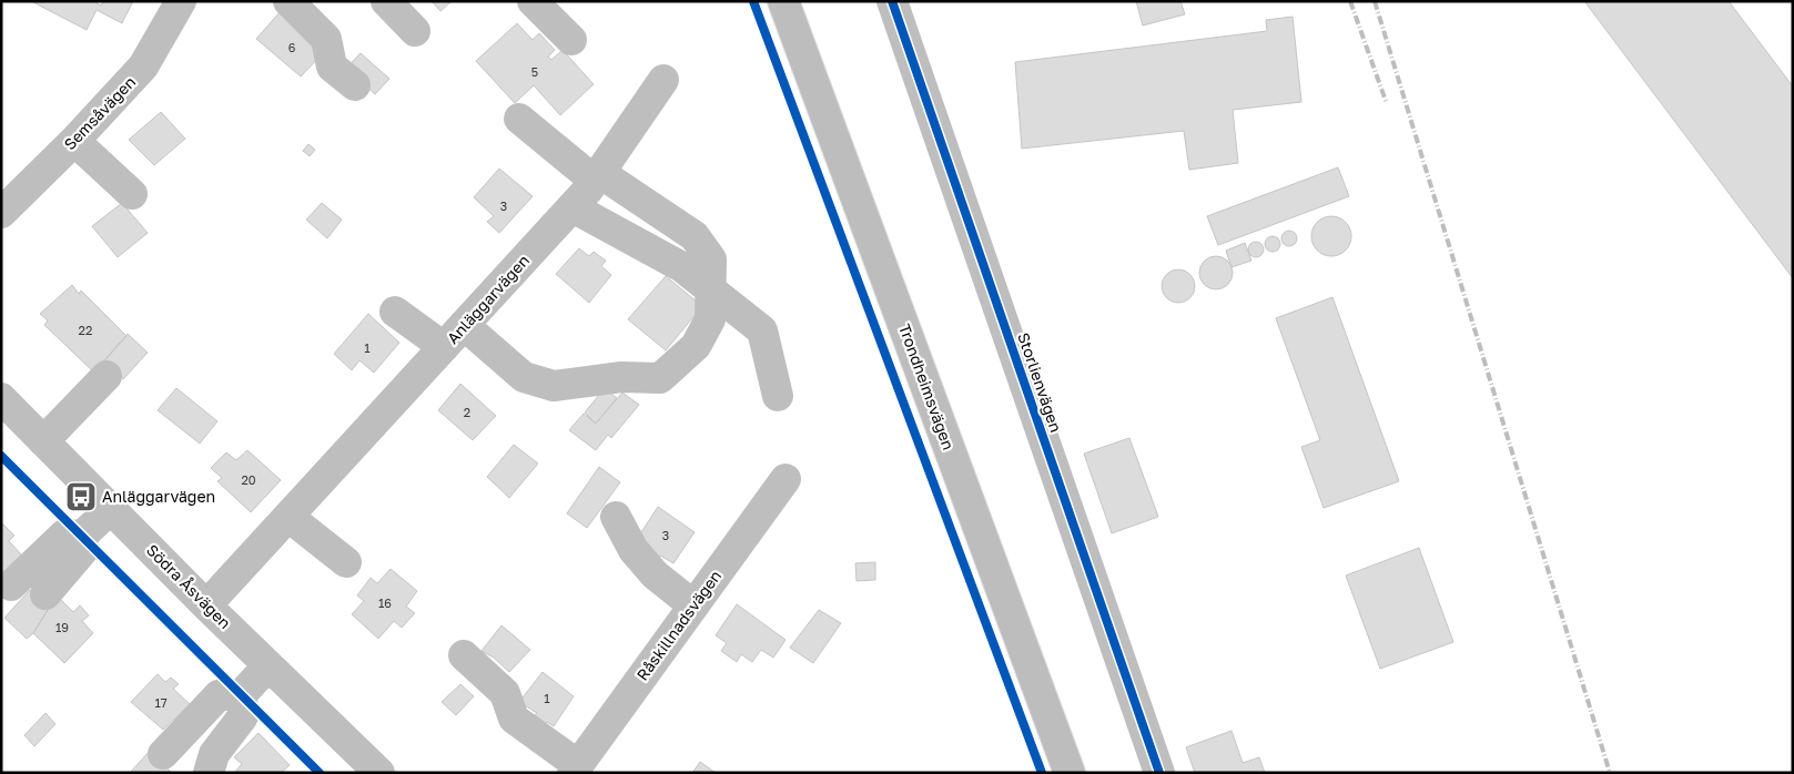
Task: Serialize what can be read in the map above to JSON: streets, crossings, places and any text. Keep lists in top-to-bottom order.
{
  "streets": {
    "main road": ["Trondheimsvägen"],
    "street": [
      "Semsåvägen",
      "Anläggarvägen",
      "Storlienvägen",
      "Södra Åsvägen",
      "Råskillnadsvägen"
    ]
  },
  "crossings": [
    ["Anläggarvägen", "Södra Åsvägen"]
  ],
  "places": {
    "bus stop": ["Anläggarvägen"]
  },
  "house_numbers": [
    "6",
    "5",
    "3",
    "22",
    "1",
    "2",
    "20",
    "3",
    "16",
    "19",
    "1",
    "17"
  ]
}
